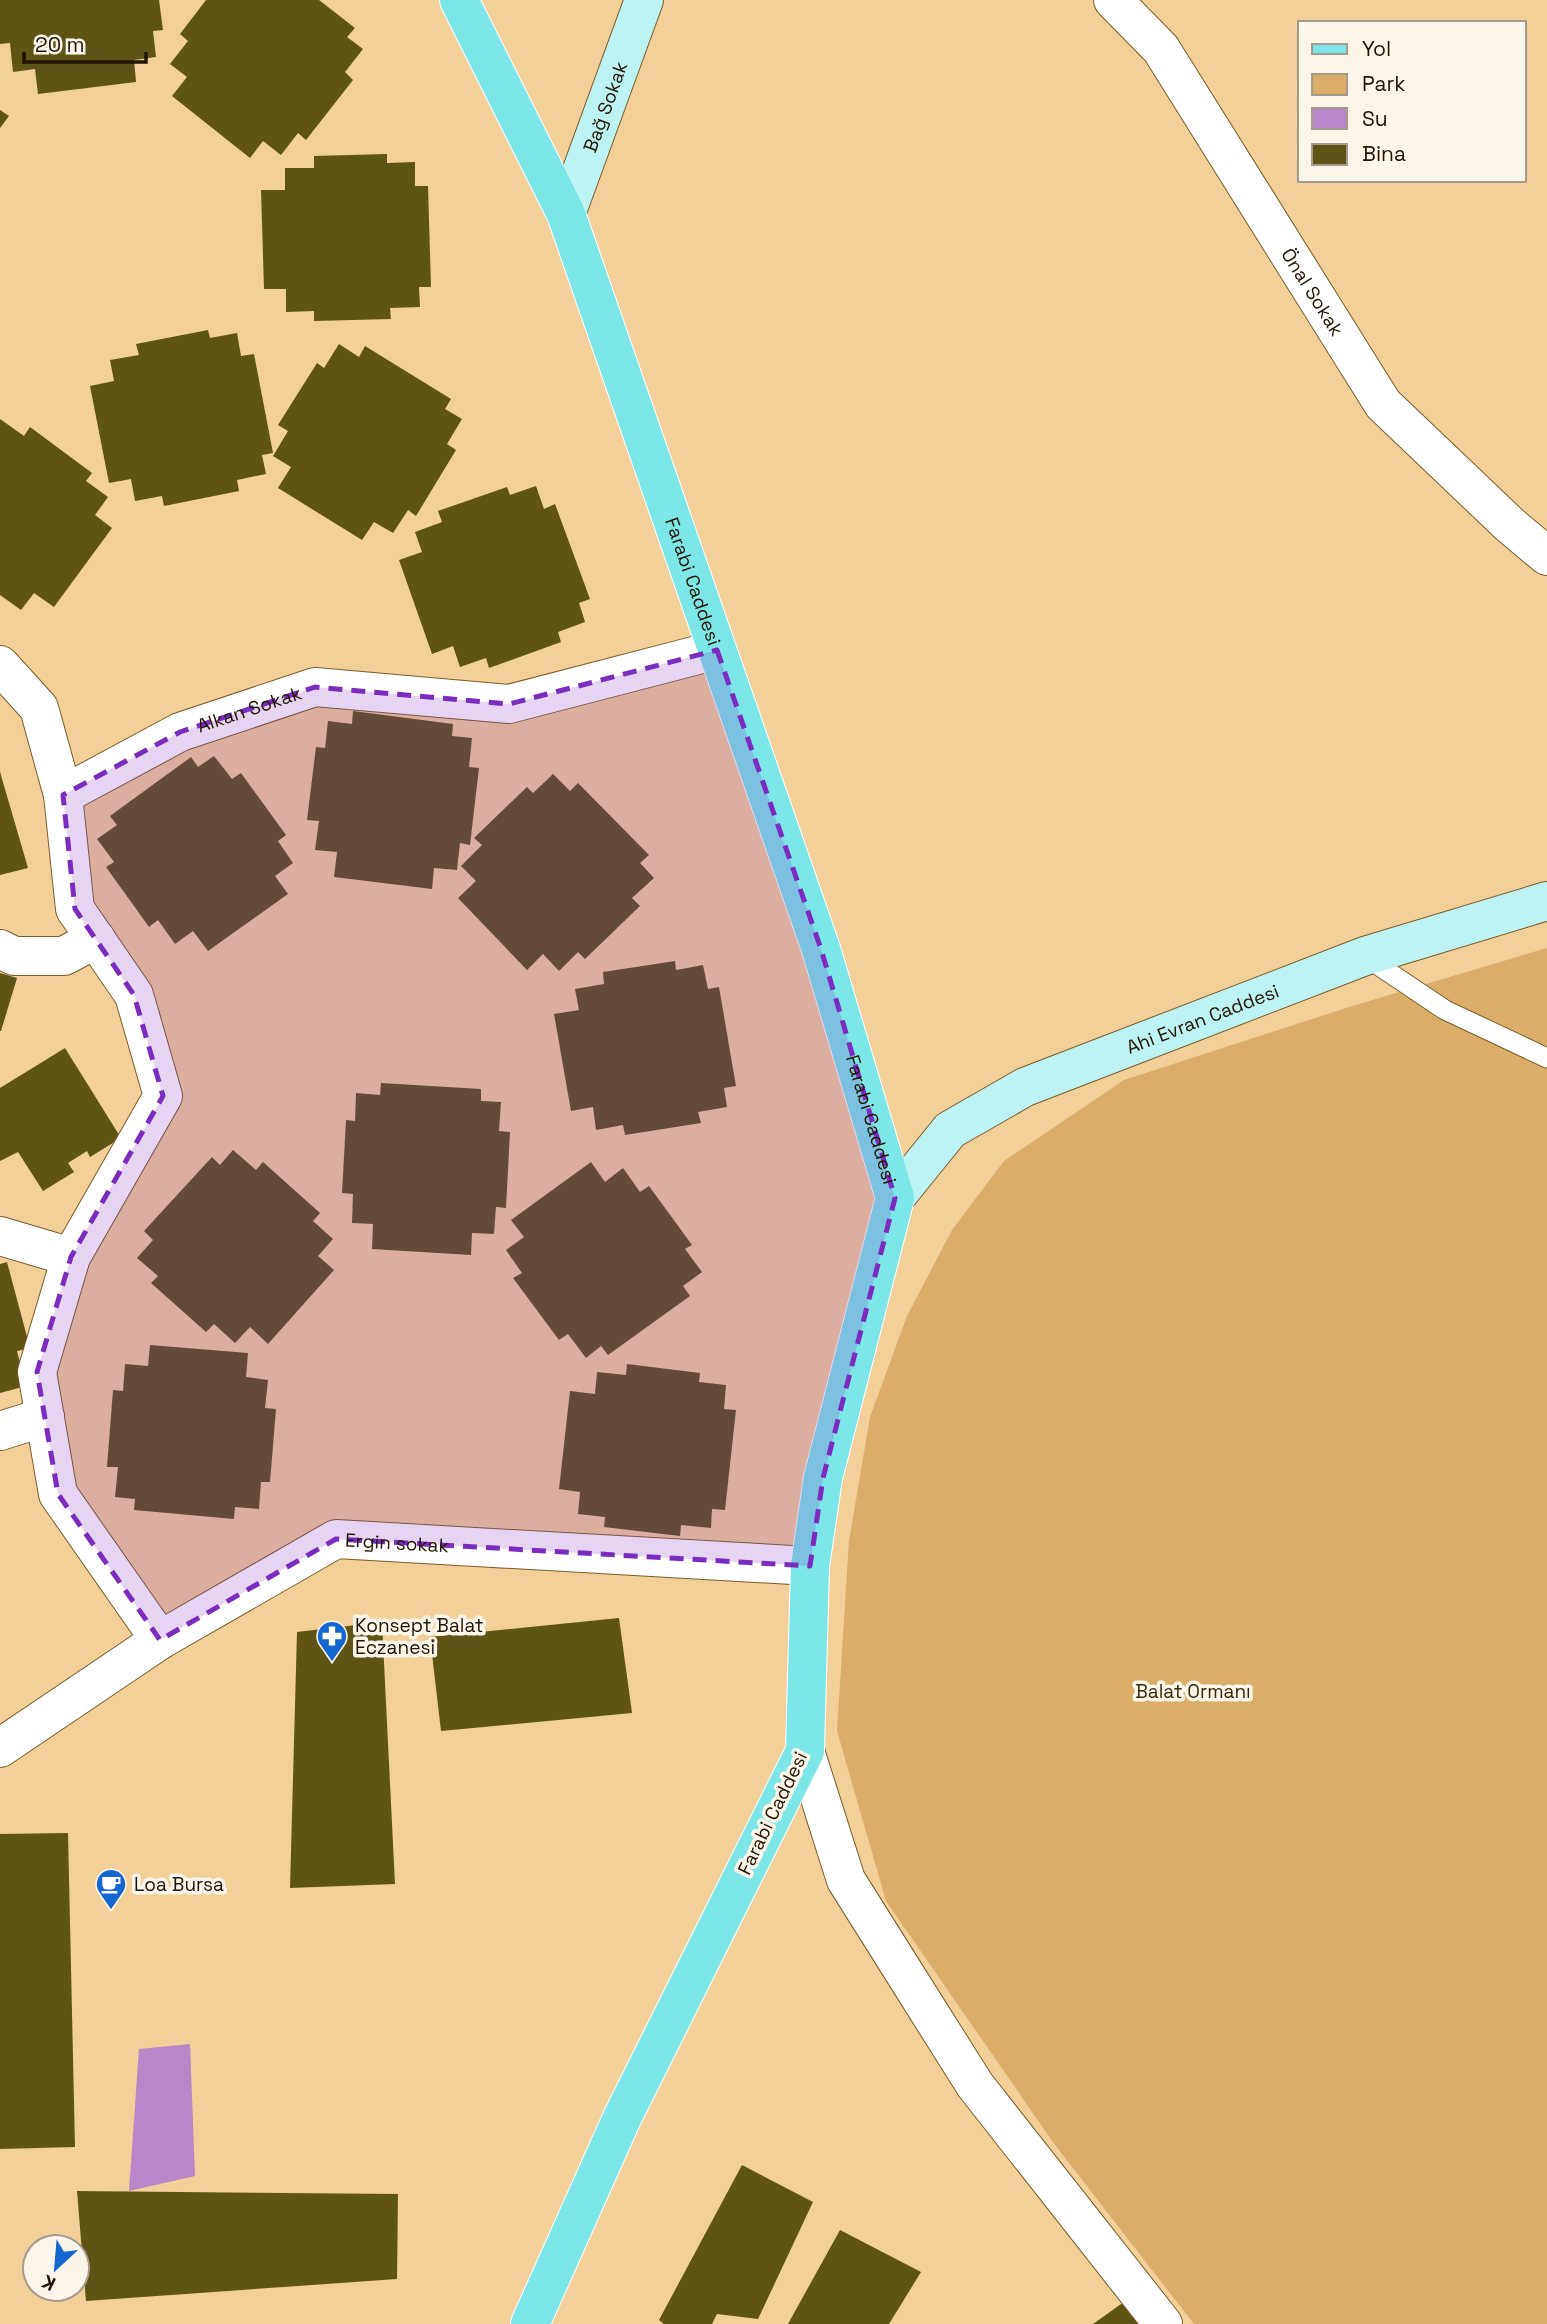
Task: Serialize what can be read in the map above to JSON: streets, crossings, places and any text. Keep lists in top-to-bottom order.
{
  "streets": {
    "main road": ["Farabi Caddesi"],
    "street": [
      "Bağ Sokak",
      "Önal Sokak",
      "Alkan Sokak",
      "Ahi Evran Caddesi",
      "Ergin sokak"
    ]
  },
  "crossings": [
    ["Bağ Sokak", "Farabi Caddesi"],
    ["Farabi Caddesi", "Alkan Sokak"],
    ["Farabi Caddesi", "Ahi Evran Caddesi"],
    ["Farabi Caddesi", "Ergin sokak"]
  ],
  "parks": ["Balat Ormanı"],
  "places": {
    "pharmacy": ["Konsept Balat Eczanesi"],
    "cafe": ["Loa Bursa"]
  },
  "legend": [
    "Yol",
    "Park",
    "Su",
    "Bina"
  ],
  "scale_bar": "20 m",
  "north": "bottom left"
}
